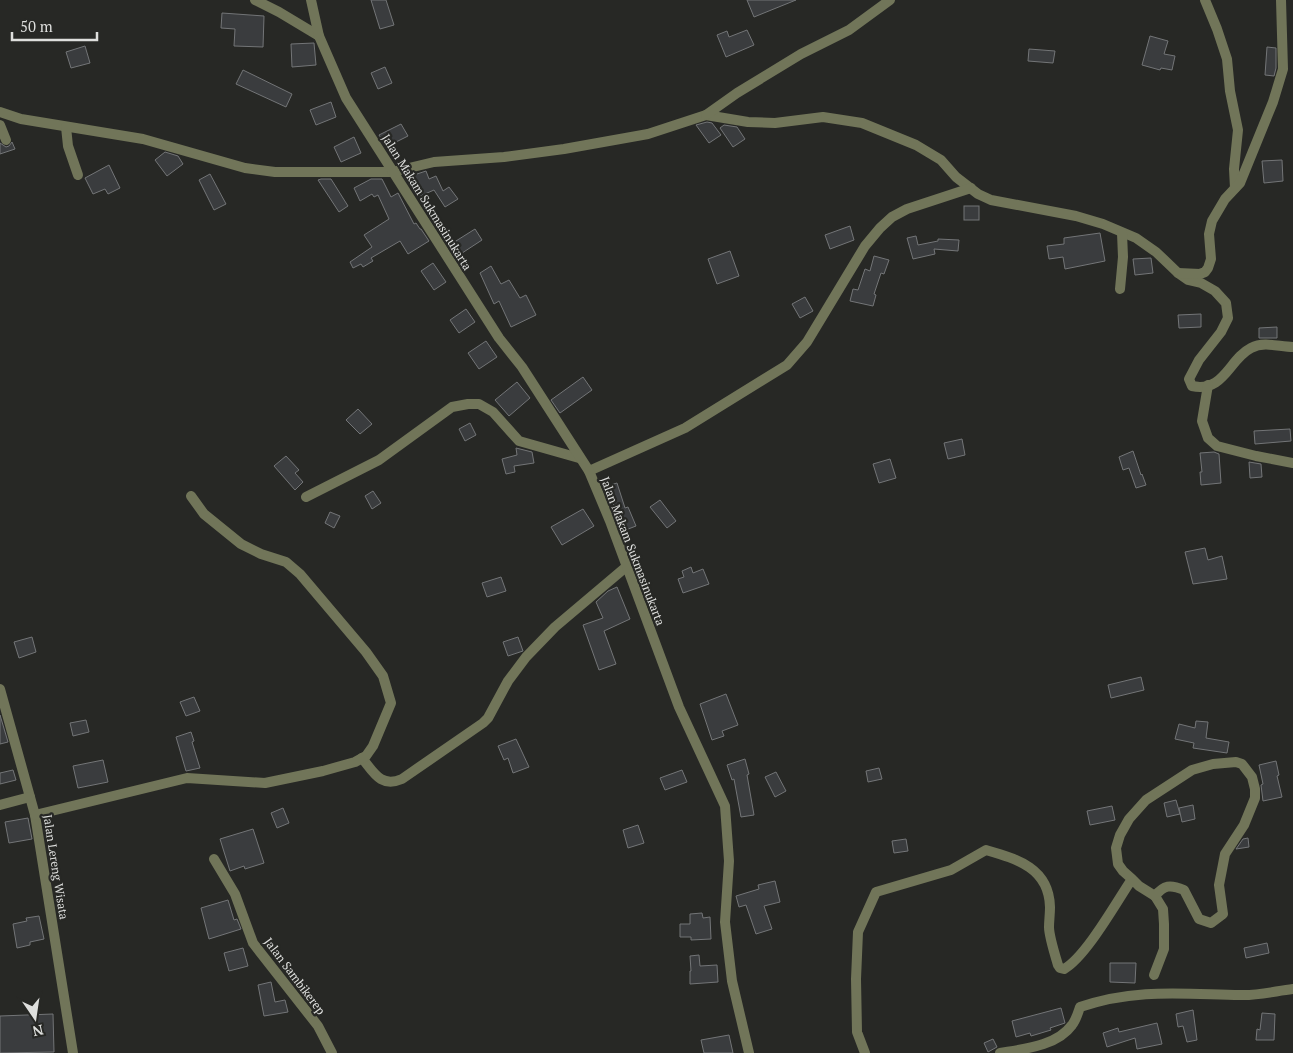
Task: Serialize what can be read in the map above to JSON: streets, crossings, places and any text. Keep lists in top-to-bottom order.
{
  "streets": {
    "street": ["Jalan Makam Sukmasinukarta", "Jalan Lereng Wisata", "Jalan Sambikerep"]
  },
  "scale_bar": "50 m",
  "north": "bottom"
}
